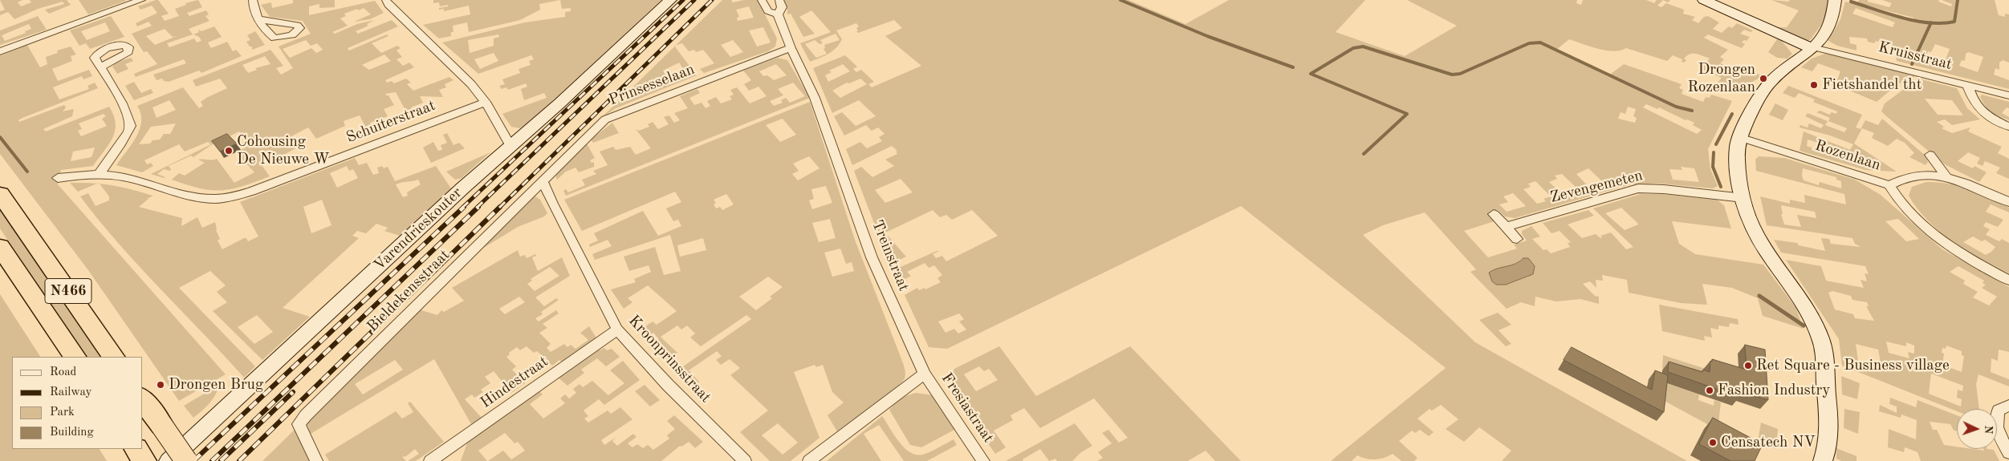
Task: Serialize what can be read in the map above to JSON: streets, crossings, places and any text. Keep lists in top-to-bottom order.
{
  "streets": {
    "highway": ["N466"],
    "street": [
      "Kruisstraat",
      "Prinsesselaan",
      "Schuiterstraat",
      "Rozenlaan",
      "Zevengemeten",
      "Varendrieskouter",
      "Treinstraat",
      "Bieldekensstraat",
      "Kroonprinsstraat",
      "Hindestraat",
      "Fresiastraat"
    ]
  },
  "crossings": [
    ["Prinsesselaan", "Treinstraat"],
    ["Prinsesselaan", "Bieldekensstraat"],
    ["Prinsesselaan", "Kroonprinsstraat"],
    ["Treinstraat", "Fresiastraat"],
    ["Bieldekensstraat", "Kroonprinsstraat"],
    ["Kroonprinsstraat", "Hindestraat"]
  ],
  "places": [
    "Drongen Rozenlaan",
    "Fietshandel tht",
    "Cohousing De Nieuwe W",
    "Ret Square - Business village",
    "Drongen Brug",
    "Fashion Industry",
    "Censatech NV"
  ],
  "legend": [
    "Road",
    "Railway",
    "Park",
    "Building"
  ],
  "north": "right"
}
